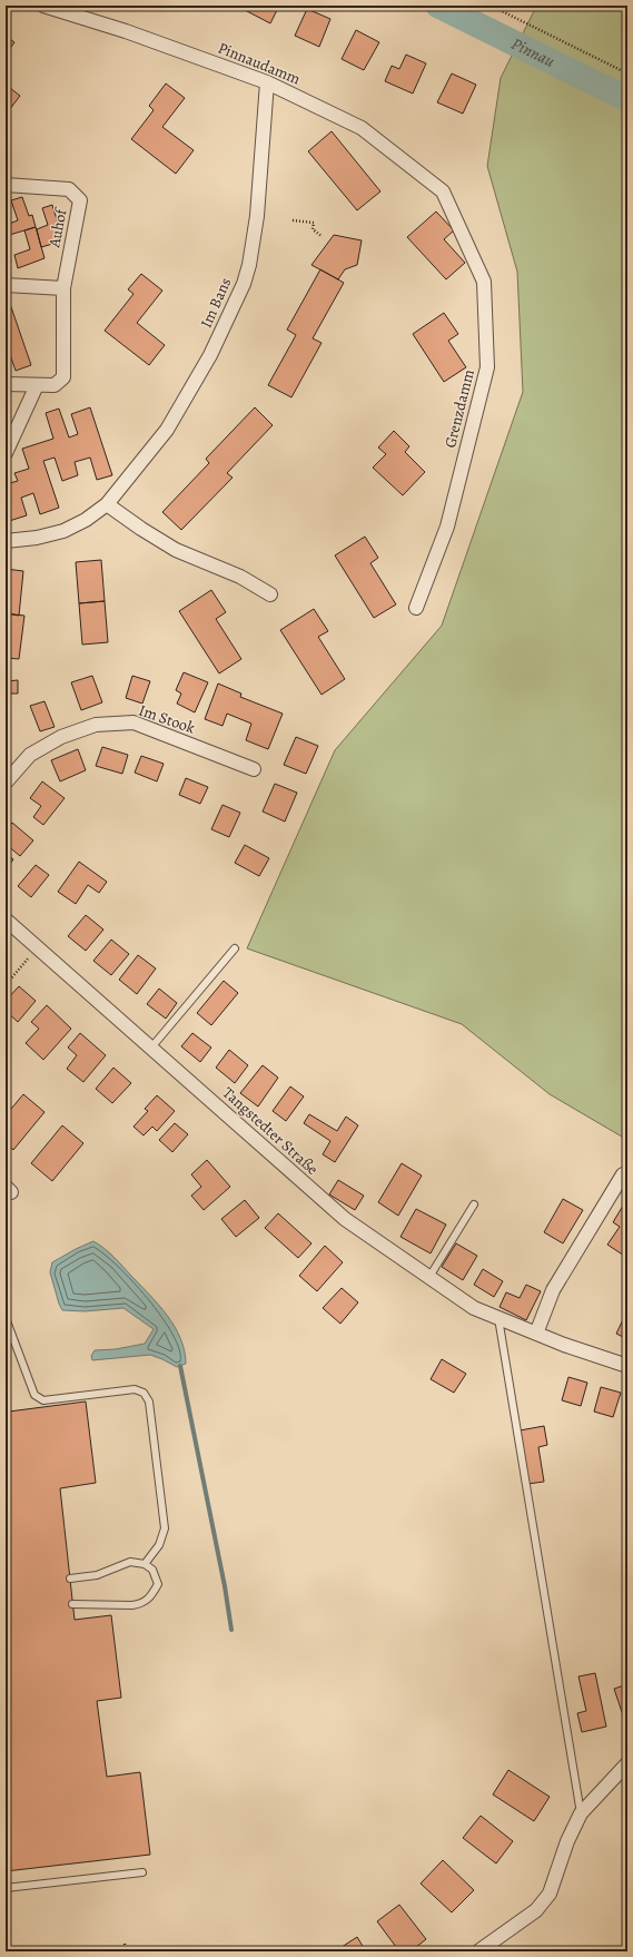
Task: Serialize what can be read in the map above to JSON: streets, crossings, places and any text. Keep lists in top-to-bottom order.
{
  "streets": {
    "street": [
      "Pinnaudamm",
      "Auhof",
      "Im Bans",
      "Grenzdamm",
      "Im Stook",
      "Tangstedter Straße"
    ]
  },
  "crossings": [
    ["Pinnaudamm", "Im Bans"],
    ["Pinnaudamm", "Grenzdamm"]
  ],
  "water": ["Pinnau"]
}
